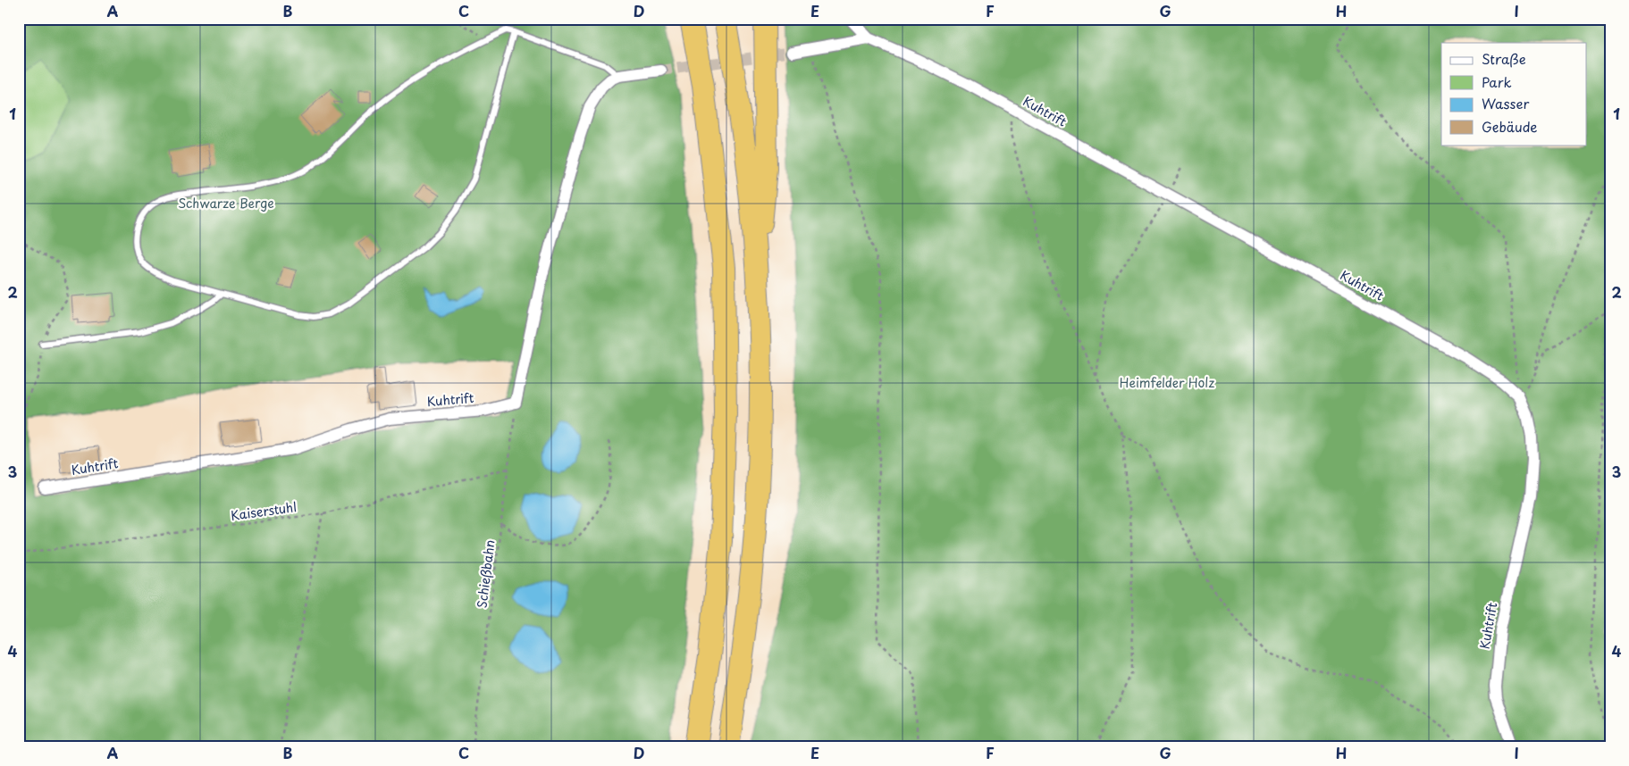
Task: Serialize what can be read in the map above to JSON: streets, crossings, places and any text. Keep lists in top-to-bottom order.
{
  "streets": {
    "street": ["Kuhtrift"],
    "path": ["Kaiserstuhl", "Schießbahn"]
  },
  "crossings": [
    ["Kuhtrift", "Schießbahn"],
    ["Kaiserstuhl", "Schießbahn"]
  ],
  "parks": ["Schwarze Berge", "Heimfelder Holz"],
  "legend": [
    "Straße",
    "Park",
    "Wasser",
    "Gebäude"
  ],
  "grid": {
    "columns": [
      "A",
      "B",
      "C",
      "D",
      "E",
      "F",
      "G",
      "H",
      "I"
    ],
    "rows": [
      "1",
      "2",
      "3",
      "4"
    ]
  }
}
